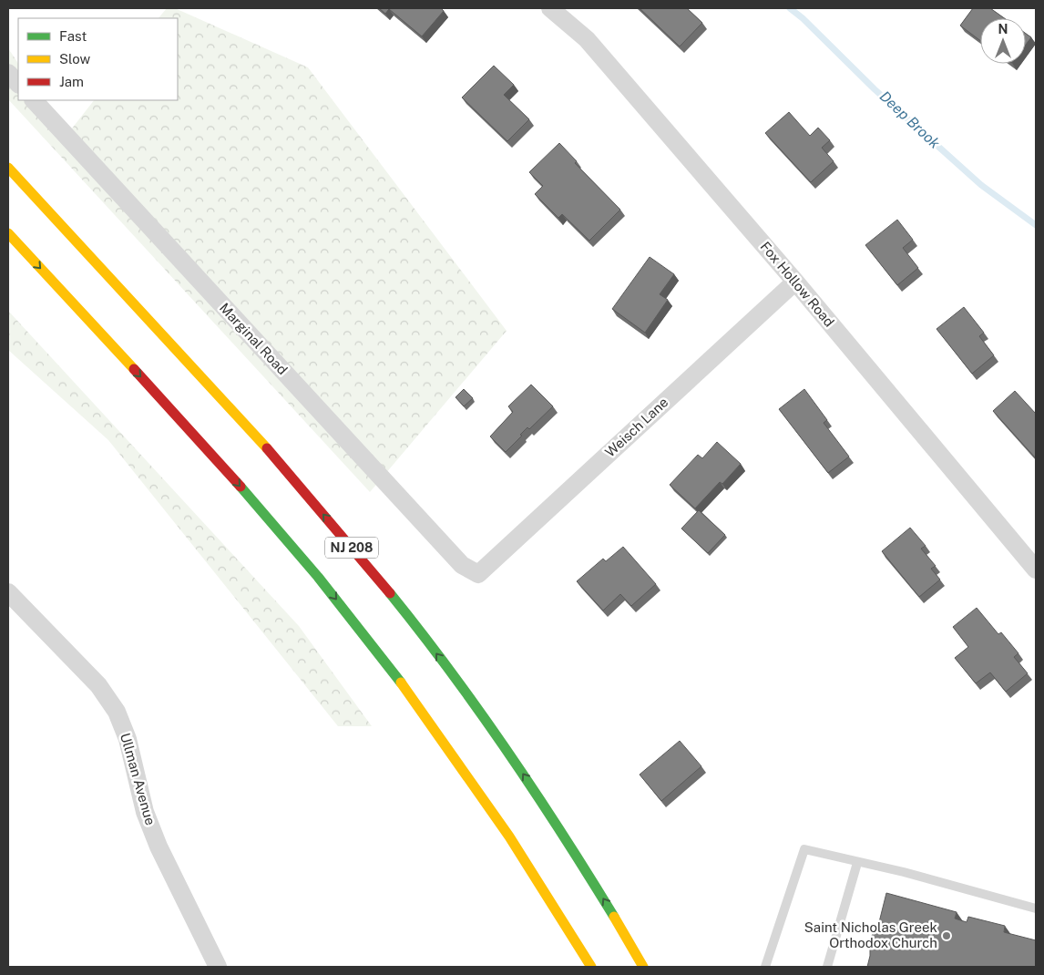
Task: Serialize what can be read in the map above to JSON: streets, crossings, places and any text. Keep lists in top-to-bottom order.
{
  "streets": {
    "highway": ["NJ 208"],
    "street": [
      "Fox Hollow Road",
      "Marginal Road",
      "Weisch Lane",
      "Ullman Avenue"
    ]
  },
  "crossings": [
    ["Fox Hollow Road", "Weisch Lane"],
    ["Marginal Road", "Weisch Lane"]
  ],
  "water": ["Deep Brook"],
  "places": ["Saint Nicholas Greek Orthodox Church"],
  "legend": ["Fast", "Slow", "Jam"],
  "north": "top"
}
